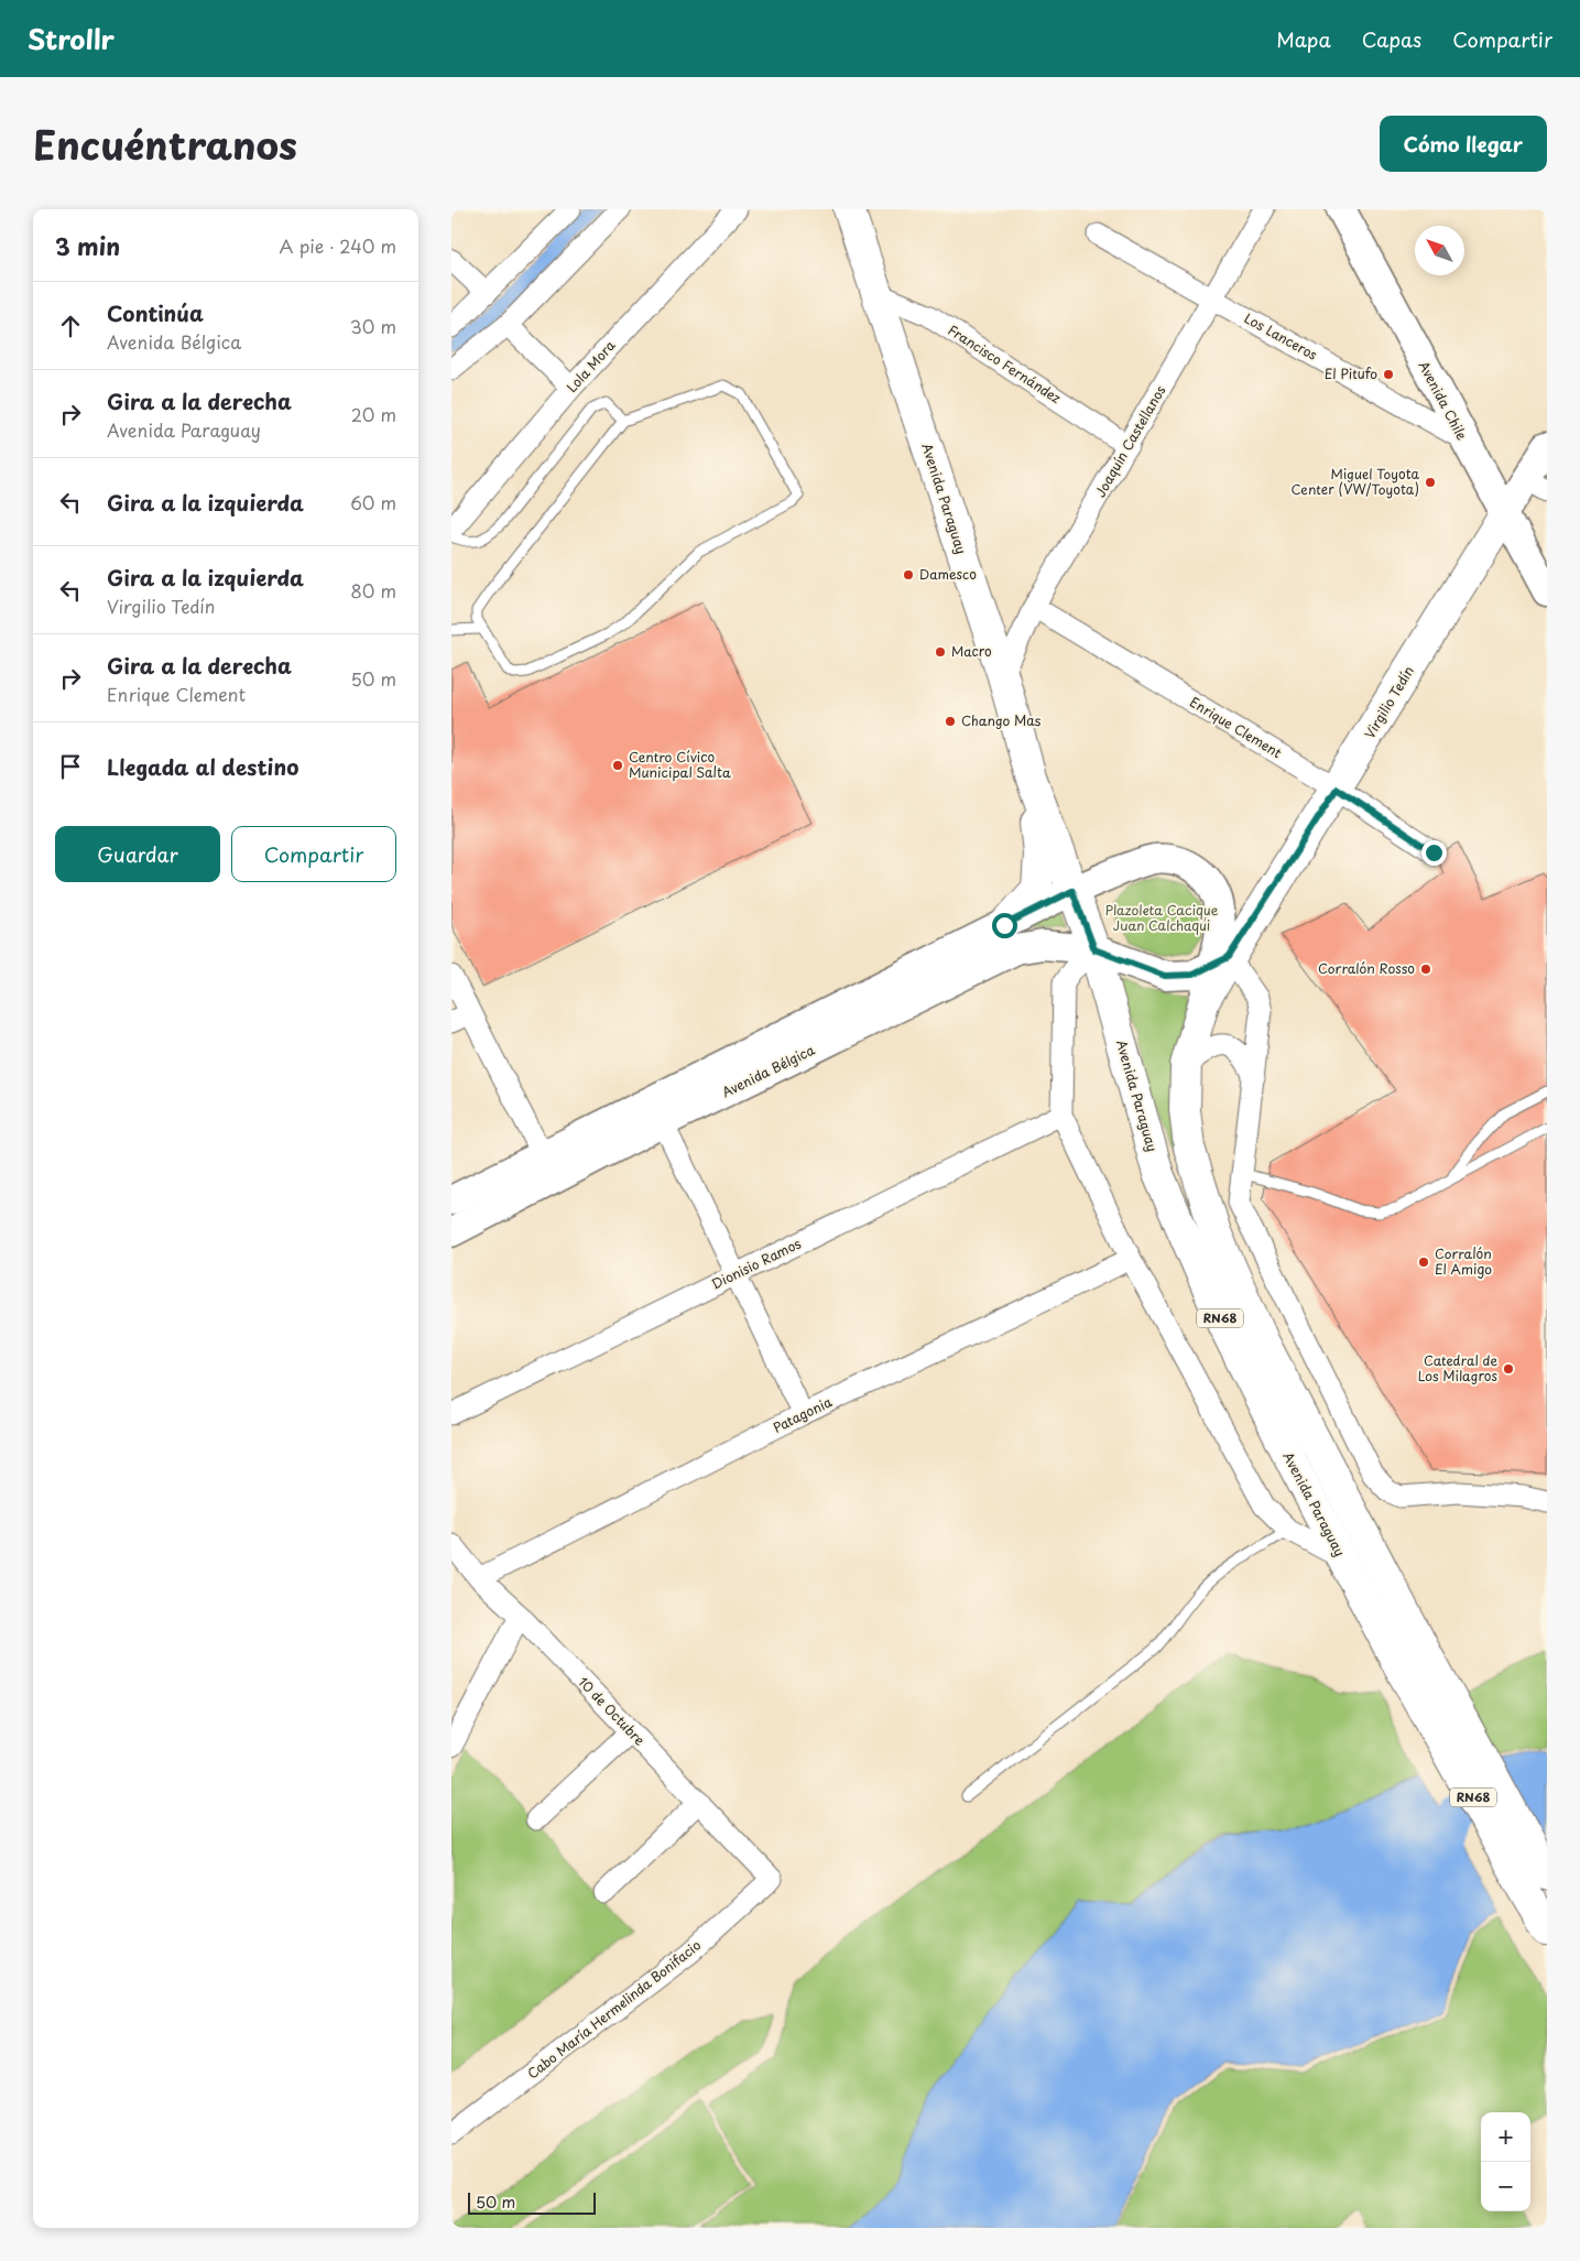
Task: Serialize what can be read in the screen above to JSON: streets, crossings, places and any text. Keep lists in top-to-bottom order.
{
  "streets": {
    "main road": [
      "Avenida Chile",
      "Avenida Paraguay",
      "Virgilio Tedín",
      "Avenida Bélgica",
      "RN68"
    ],
    "street": [
      "Los Lanceros",
      "Francisco Fernández",
      "Lola Mora",
      "Joaquín Castellanos",
      "Enrique Clement",
      "Dionisio Ramos",
      "Patagonia",
      "10 de Octubre",
      "Cabo María Hermelinda Bonifacio"
    ]
  },
  "crossings": [
    ["Los Lanceros", "Avenida Chile"],
    ["Los Lanceros", "Joaquín Castellanos"],
    ["Francisco Fernández", "Joaquín Castellanos"],
    ["Francisco Fernández", "Avenida Paraguay"],
    ["Avenida Chile", "Virgilio Tedín"],
    ["Joaquín Castellanos", "Avenida Paraguay"],
    ["Joaquín Castellanos", "Enrique Clement"],
    ["Avenida Paraguay", "Virgilio Tedín"],
    ["Avenida Paraguay", "Avenida Bélgica"],
    ["Avenida Paraguay", "RN68"],
    ["Virgilio Tedín", "Enrique Clement"],
    ["Virgilio Tedín", "Avenida Bélgica"],
    ["Virgilio Tedín", "RN68"],
    ["Avenida Bélgica", "RN68"],
    ["Patagonia", "10 de Octubre"],
    ["10 de Octubre", "Cabo María Hermelinda Bonifacio"]
  ],
  "parks": ["Plazoleta Cacique Juan Calchaqui"],
  "places": [
    "El Pitufo",
    "Miguel Toyota Center (VW/Toyota)",
    "Damesco",
    "Macro",
    "Chango Mas",
    "Centro Cívico Municipal Salta",
    "Corralón Rosso",
    "Corralón El Amigo",
    "Catedral de Los Milagros"
  ],
  "scale_bar": "50 m",
  "north": "top left",
  "page": {
    "header": "Strollr",
    "nav": ["Mapa", "Capas", "Compartir"],
    "title": "Encuéntranos",
    "buttons": [
      "Cómo llegar",
      ["Guardar", "Compartir"]
    ],
    "heading": ["3 min", "A pie · 240 m"],
    "list": [
      ["Continúa", "Avenida Bélgica", "30 m"],
      ["Gira a la derecha", "Avenida Paraguay", "20 m"],
      ["Gira a la izquierda", "60 m"],
      ["Gira a la izquierda", "Virgilio Tedín", "80 m"],
      ["Gira a la derecha", "Enrique Clement", "50 m"],
      "Llegada al destino"
    ],
    "map_buttons": ["+", "−"],
    "scale": "50 m"
  }
}
